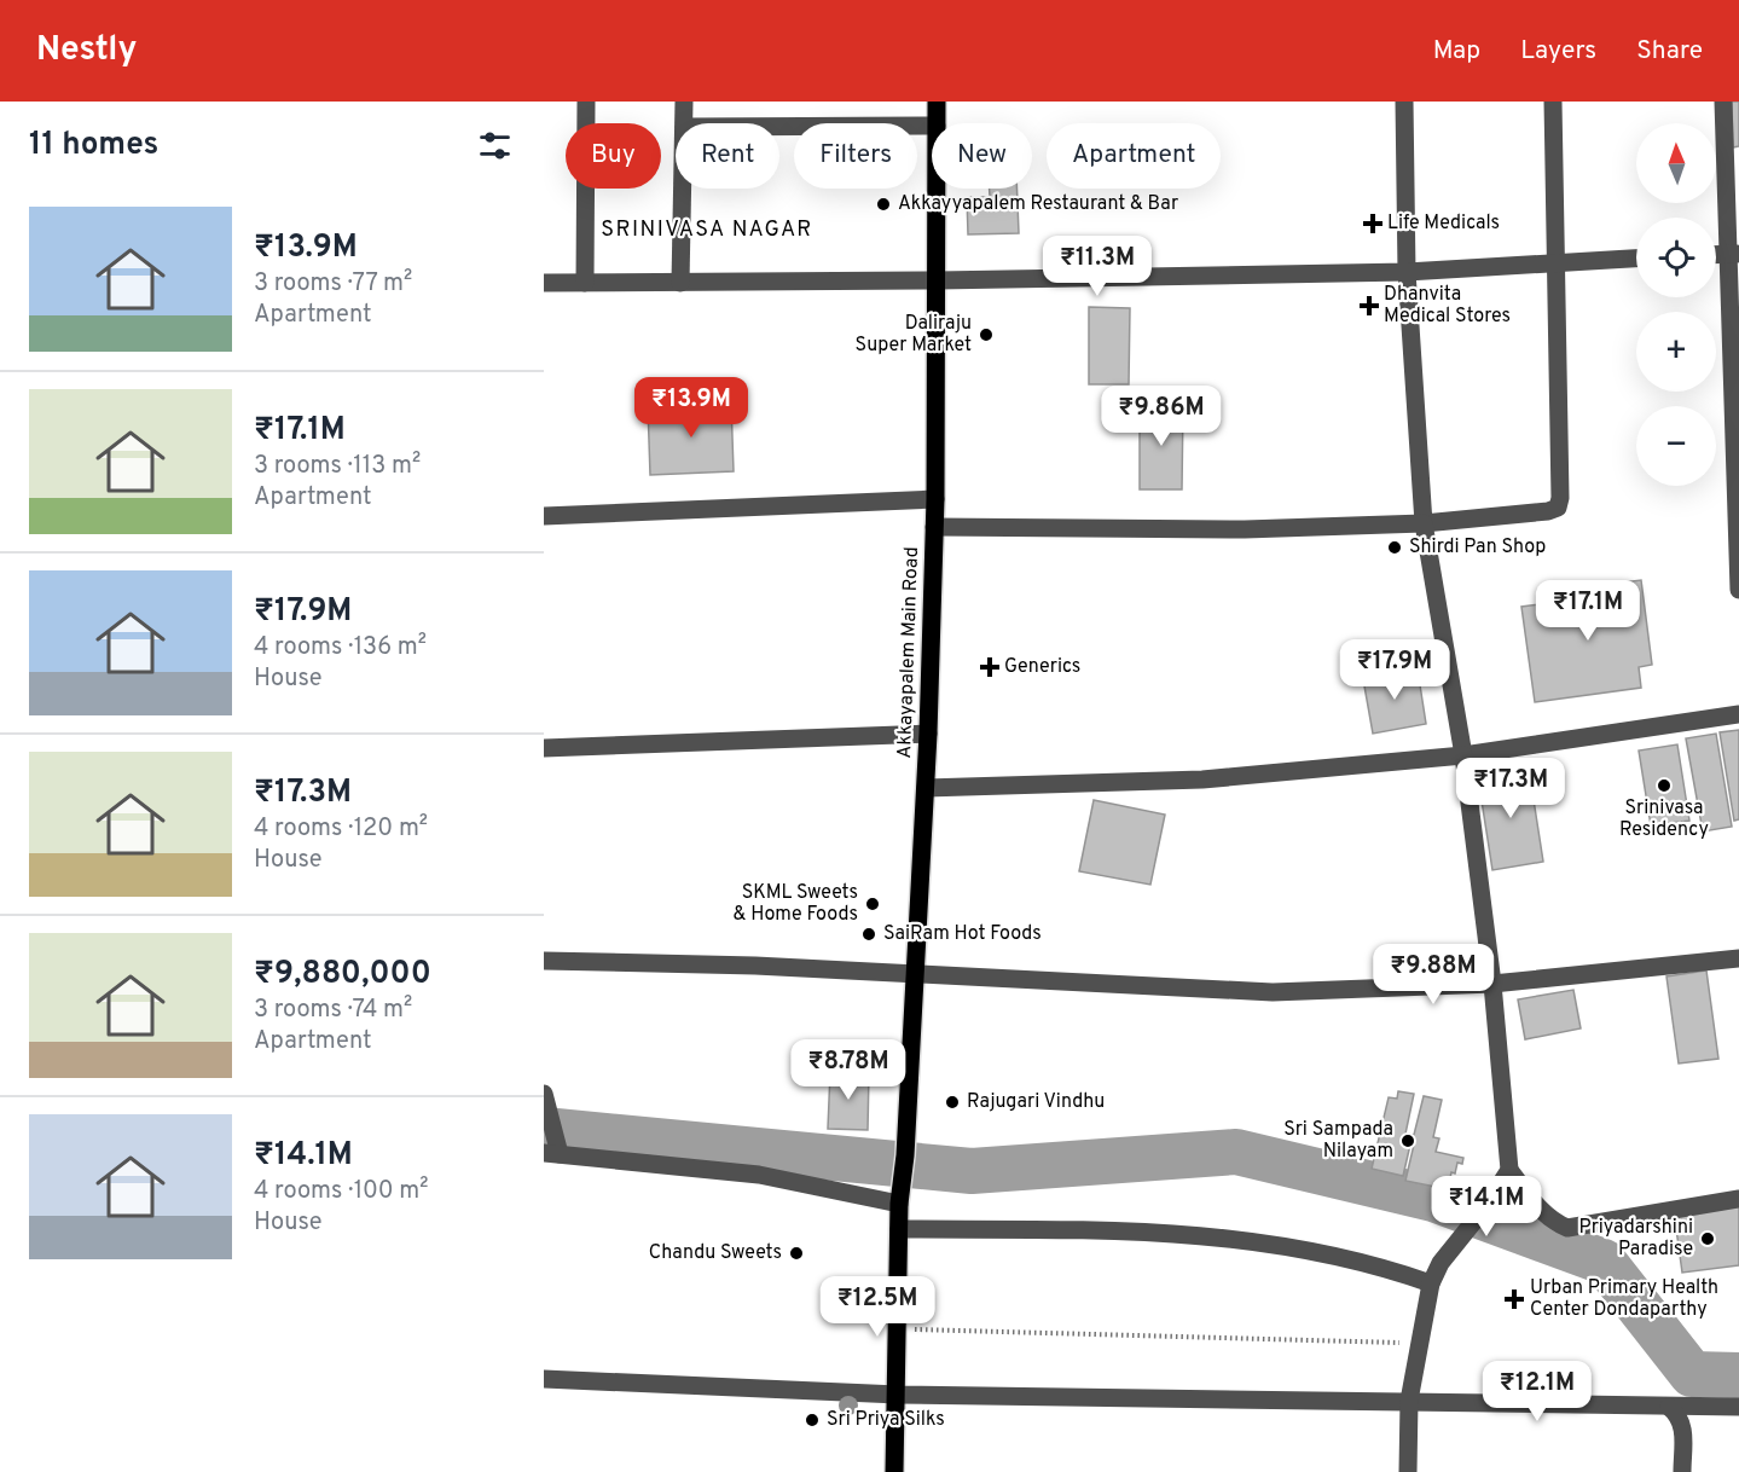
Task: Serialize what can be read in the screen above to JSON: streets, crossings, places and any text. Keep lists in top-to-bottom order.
{
  "streets": {
    "main road": ["Akkayapalem Main Road"]
  },
  "districts": ["SRINIVASA NAGAR"],
  "places": {
    "other": [
      "Akkayyapalem Restaurant & Bar",
      "Daliraju Super Market",
      "Shirdi Pan Shop",
      "Srinivasa Residency",
      "SKML Sweets & Home Foods",
      "SaiRam Hot Foods",
      "Rajugari Vindhu",
      "Sri Sampada Nilayam",
      "Priyadarshini Paradise",
      "Chandu Sweets",
      "Sri Priya Silks"
    ],
    "health": [
      "Life Medicals",
      "Dhanvita Medical Stores",
      "Generics",
      "Urban Primary Health Center Dondaparthy"
    ]
  },
  "north": "top",
  "page": {
    "header": "Nestly",
    "nav": ["Map", "Layers", "Share"],
    "heading": "11 homes",
    "map_buttons": ["+", "−"],
    "chip": [
      "Buy",
      "Rent",
      "Filters",
      "New",
      "Apartment"
    ],
    "list": [
      {
        "name": "₹13.9M",
        "note": "3 rooms · 77 m² · Apartment"
      },
      {
        "name": "₹17.1M",
        "note": "3 rooms · 113 m² · Apartment"
      },
      {
        "name": "₹17.9M",
        "note": "4 rooms · 136 m² · House"
      },
      {
        "name": "₹17.3M",
        "note": "4 rooms · 120 m² · House"
      },
      {
        "name": "₹9,880,000",
        "note": "3 rooms · 74 m² · Apartment"
      },
      {
        "name": "₹14.1M",
        "note": "4 rooms · 100 m² · House"
      }
    ],
    "price": [
      "₹11.3M",
      "₹13.9M",
      "₹9.86M",
      "₹17.1M",
      "₹17.9M",
      "₹17.3M",
      "₹9.88M",
      "₹8.78M",
      "₹14.1M",
      "₹12.5M",
      "₹12.1M"
    ]
  }
}
